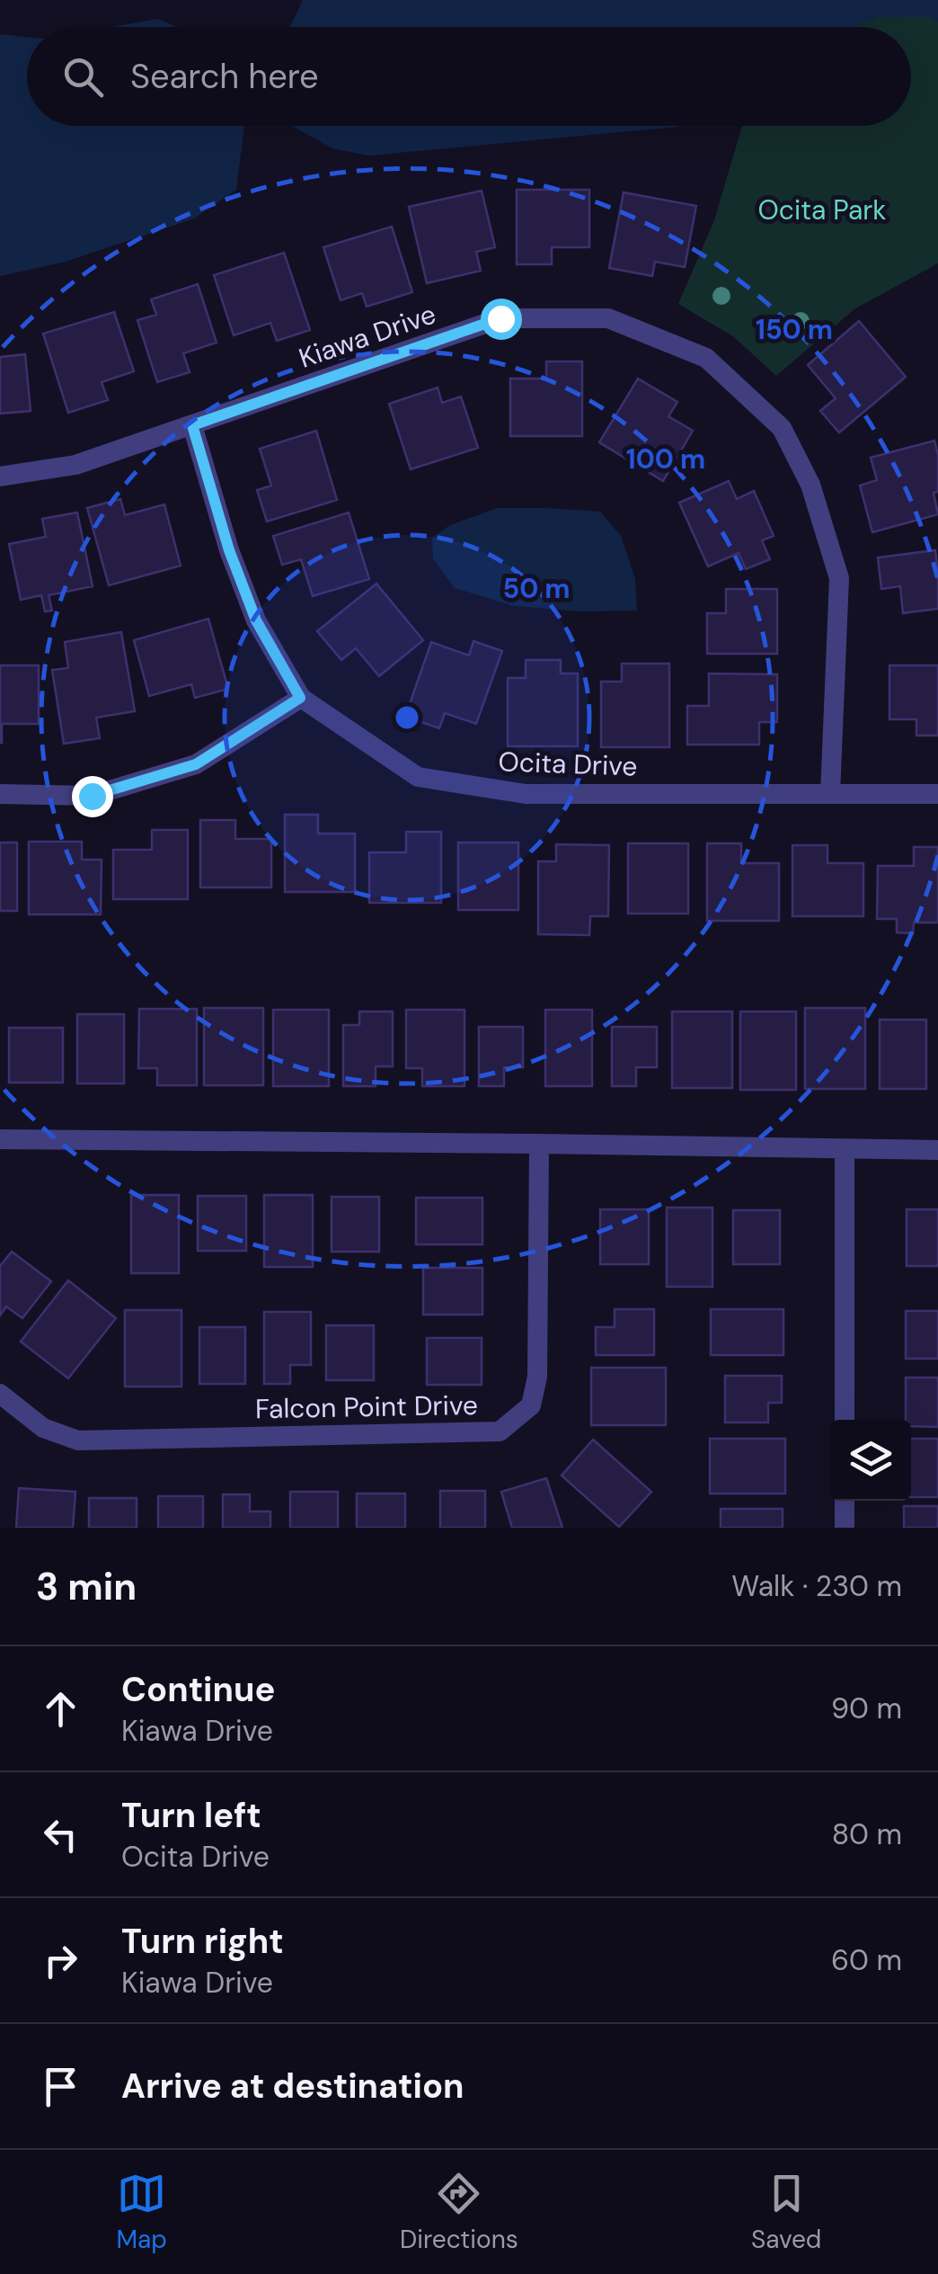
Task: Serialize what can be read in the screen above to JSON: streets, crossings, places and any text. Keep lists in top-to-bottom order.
{
  "streets": {
    "street": ["Kiawa Drive", "Ocita Drive", "Falcon Point Drive"]
  },
  "crossings": [
    ["Kiawa Drive", "Ocita Drive"]
  ],
  "parks": ["Ocita Park"],
  "page": {
    "search": "Search here",
    "heading": ["3 min", "Walk · 230 m"],
    "list": [
      ["Continue", "Kiawa Drive", "90 m"],
      ["Turn left", "Ocita Drive", "80 m"],
      ["Turn right", "Kiawa Drive", "60 m"],
      "Arrive at destination"
    ],
    "nav": ["Map", "Directions", "Saved"]
  },
  "rings": ["150 m", "100 m", "50 m"]
}
